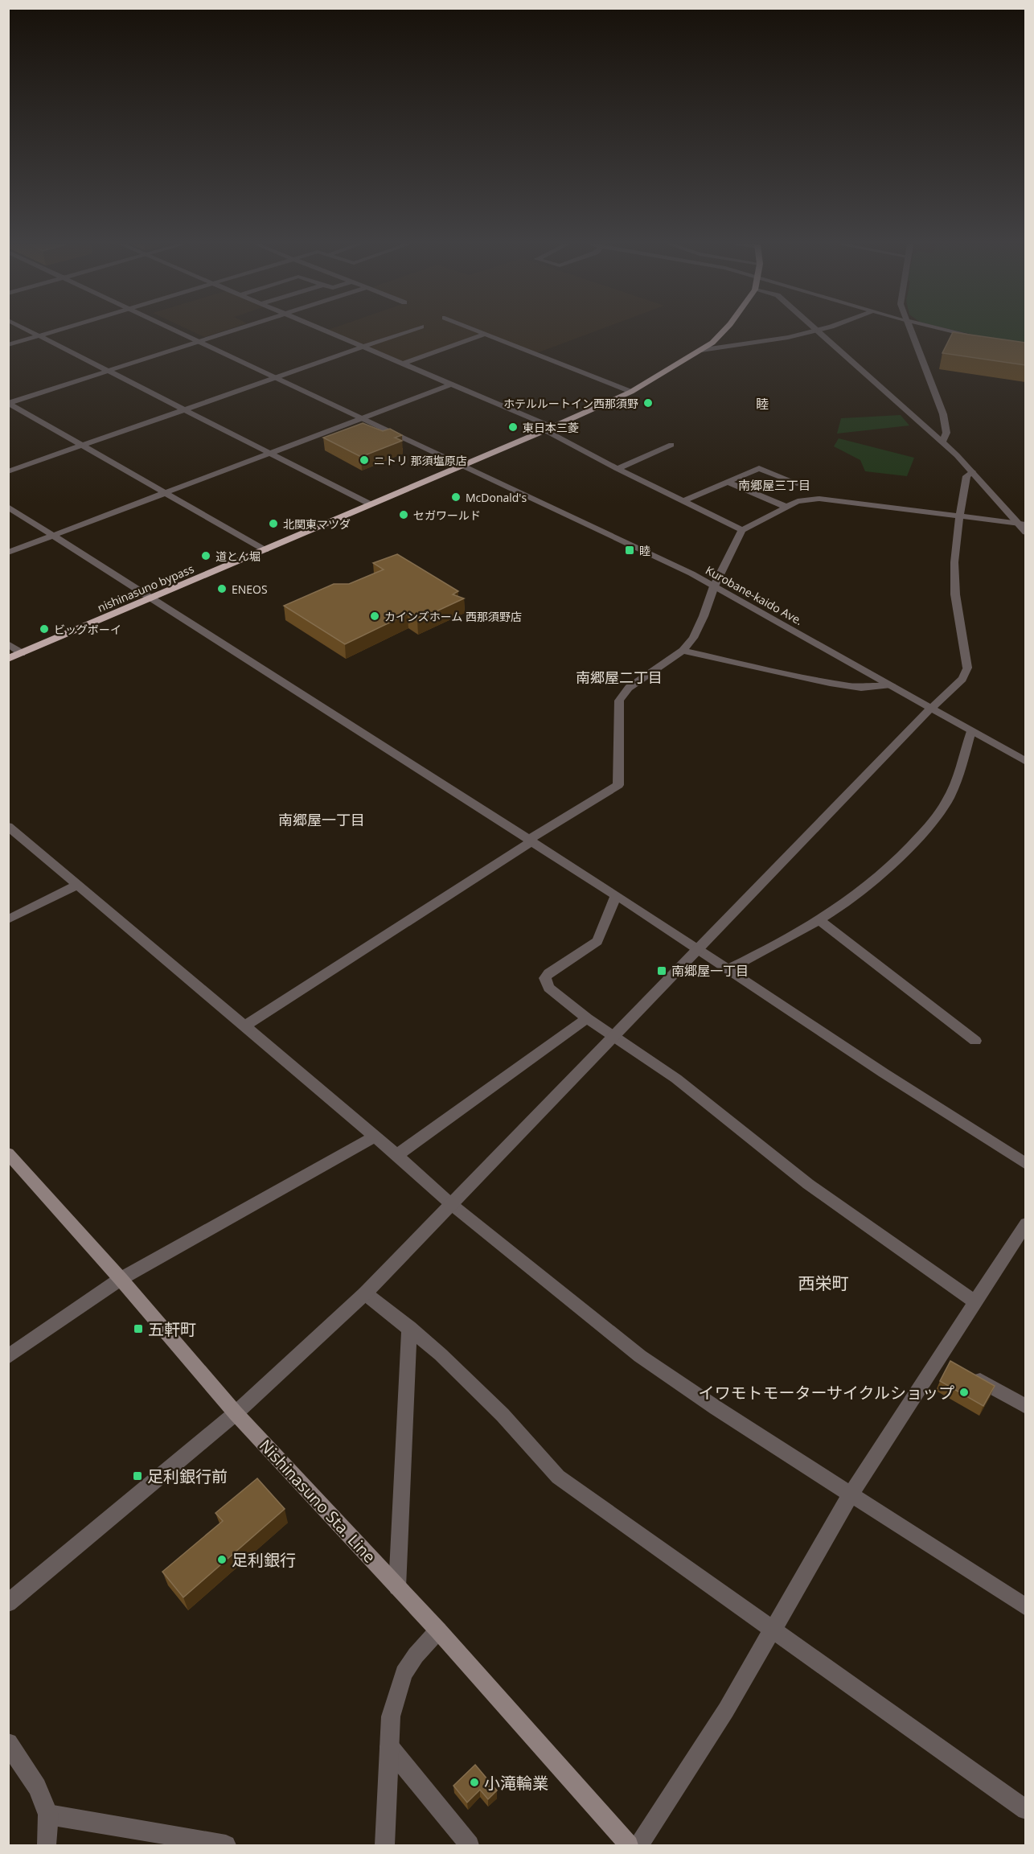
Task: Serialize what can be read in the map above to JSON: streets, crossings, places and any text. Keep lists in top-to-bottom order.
{
  "streets": {
    "highway": ["nishinasuno bypass"],
    "main road": ["Nishinasuno Sta. Line"],
    "street": ["Kurobane-kaido Ave."]
  },
  "crossings": [
    ["nishinasuno bypass", "Kurobane-kaido Ave."]
  ],
  "districts": [
    "睦",
    "南郷屋三丁目",
    "南郷屋二丁目",
    "南郷屋一丁目",
    "西栄町"
  ],
  "places": {
    "other": [
      "ホテルルートイン西那須野",
      "東日本三菱",
      "ニトリ 那須塩原店",
      "McDonald's",
      "セガワールド",
      "北関東マツダ",
      "道とん堀",
      "ENEOS",
      "カインズホーム 西那須野店",
      "ビッグボーイ",
      "イワモトモーターサイクルショップ",
      "足利銀行",
      "小滝輪業"
    ],
    "transit": [
      "睦",
      "南郷屋一丁目",
      "五軒町",
      "足利銀行前"
    ]
  }
}
